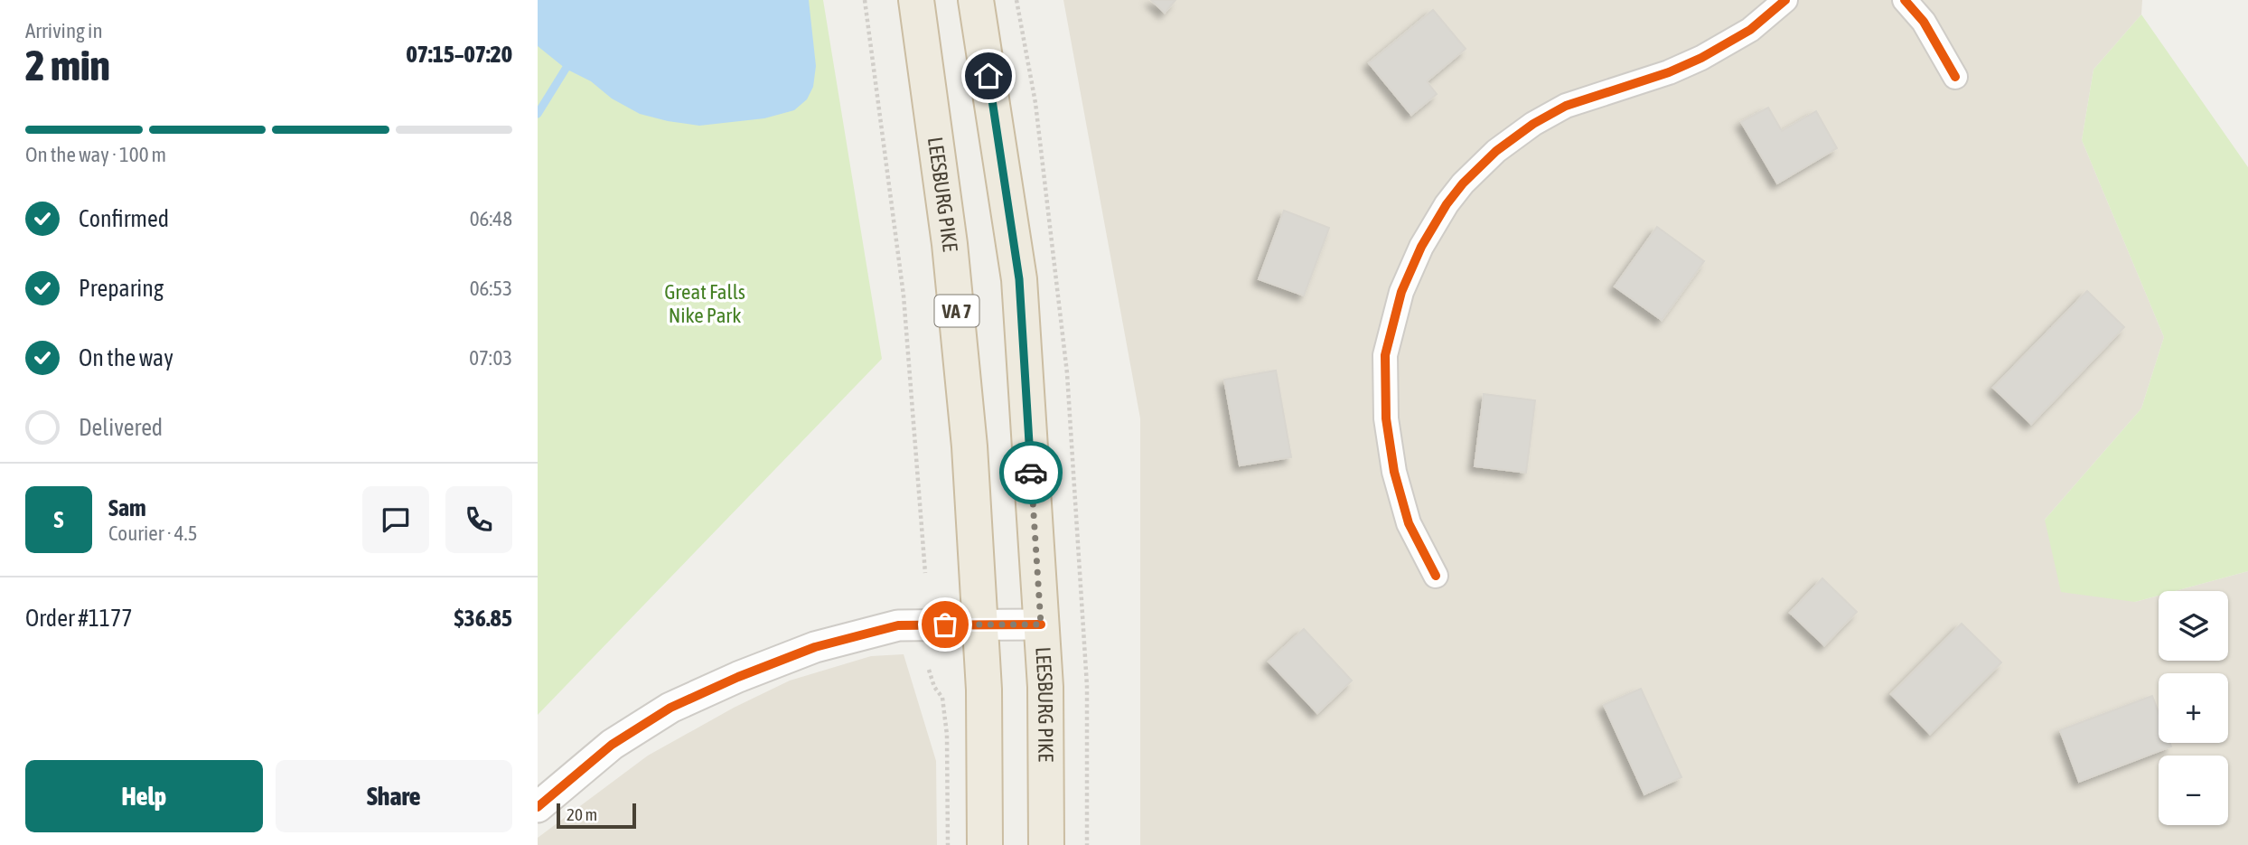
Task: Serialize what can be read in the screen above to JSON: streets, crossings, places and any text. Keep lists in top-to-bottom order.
{
  "streets": {
    "highway": ["LEESBURG PIKE", "VA 7"]
  },
  "parks": ["Great Falls Nike Park"],
  "scale_bar": "20 m",
  "page": {
    "heading": ["2 min", "Arriving in", "07:15–07:20"],
    "panel": [
      "Sam",
      "Courier · 4.5",
      "Order #1177",
      "$36.85"
    ],
    "bar": "On the way · 100 m",
    "list": [
      ["Confirmed", "06:48"],
      ["Preparing", "06:53"],
      ["On the way", "07:03"],
      "Delivered"
    ],
    "round": "S",
    "map_buttons": ["+", "−"],
    "buttons": ["Help", "Share"],
    "scale": "20 m"
  }
}
